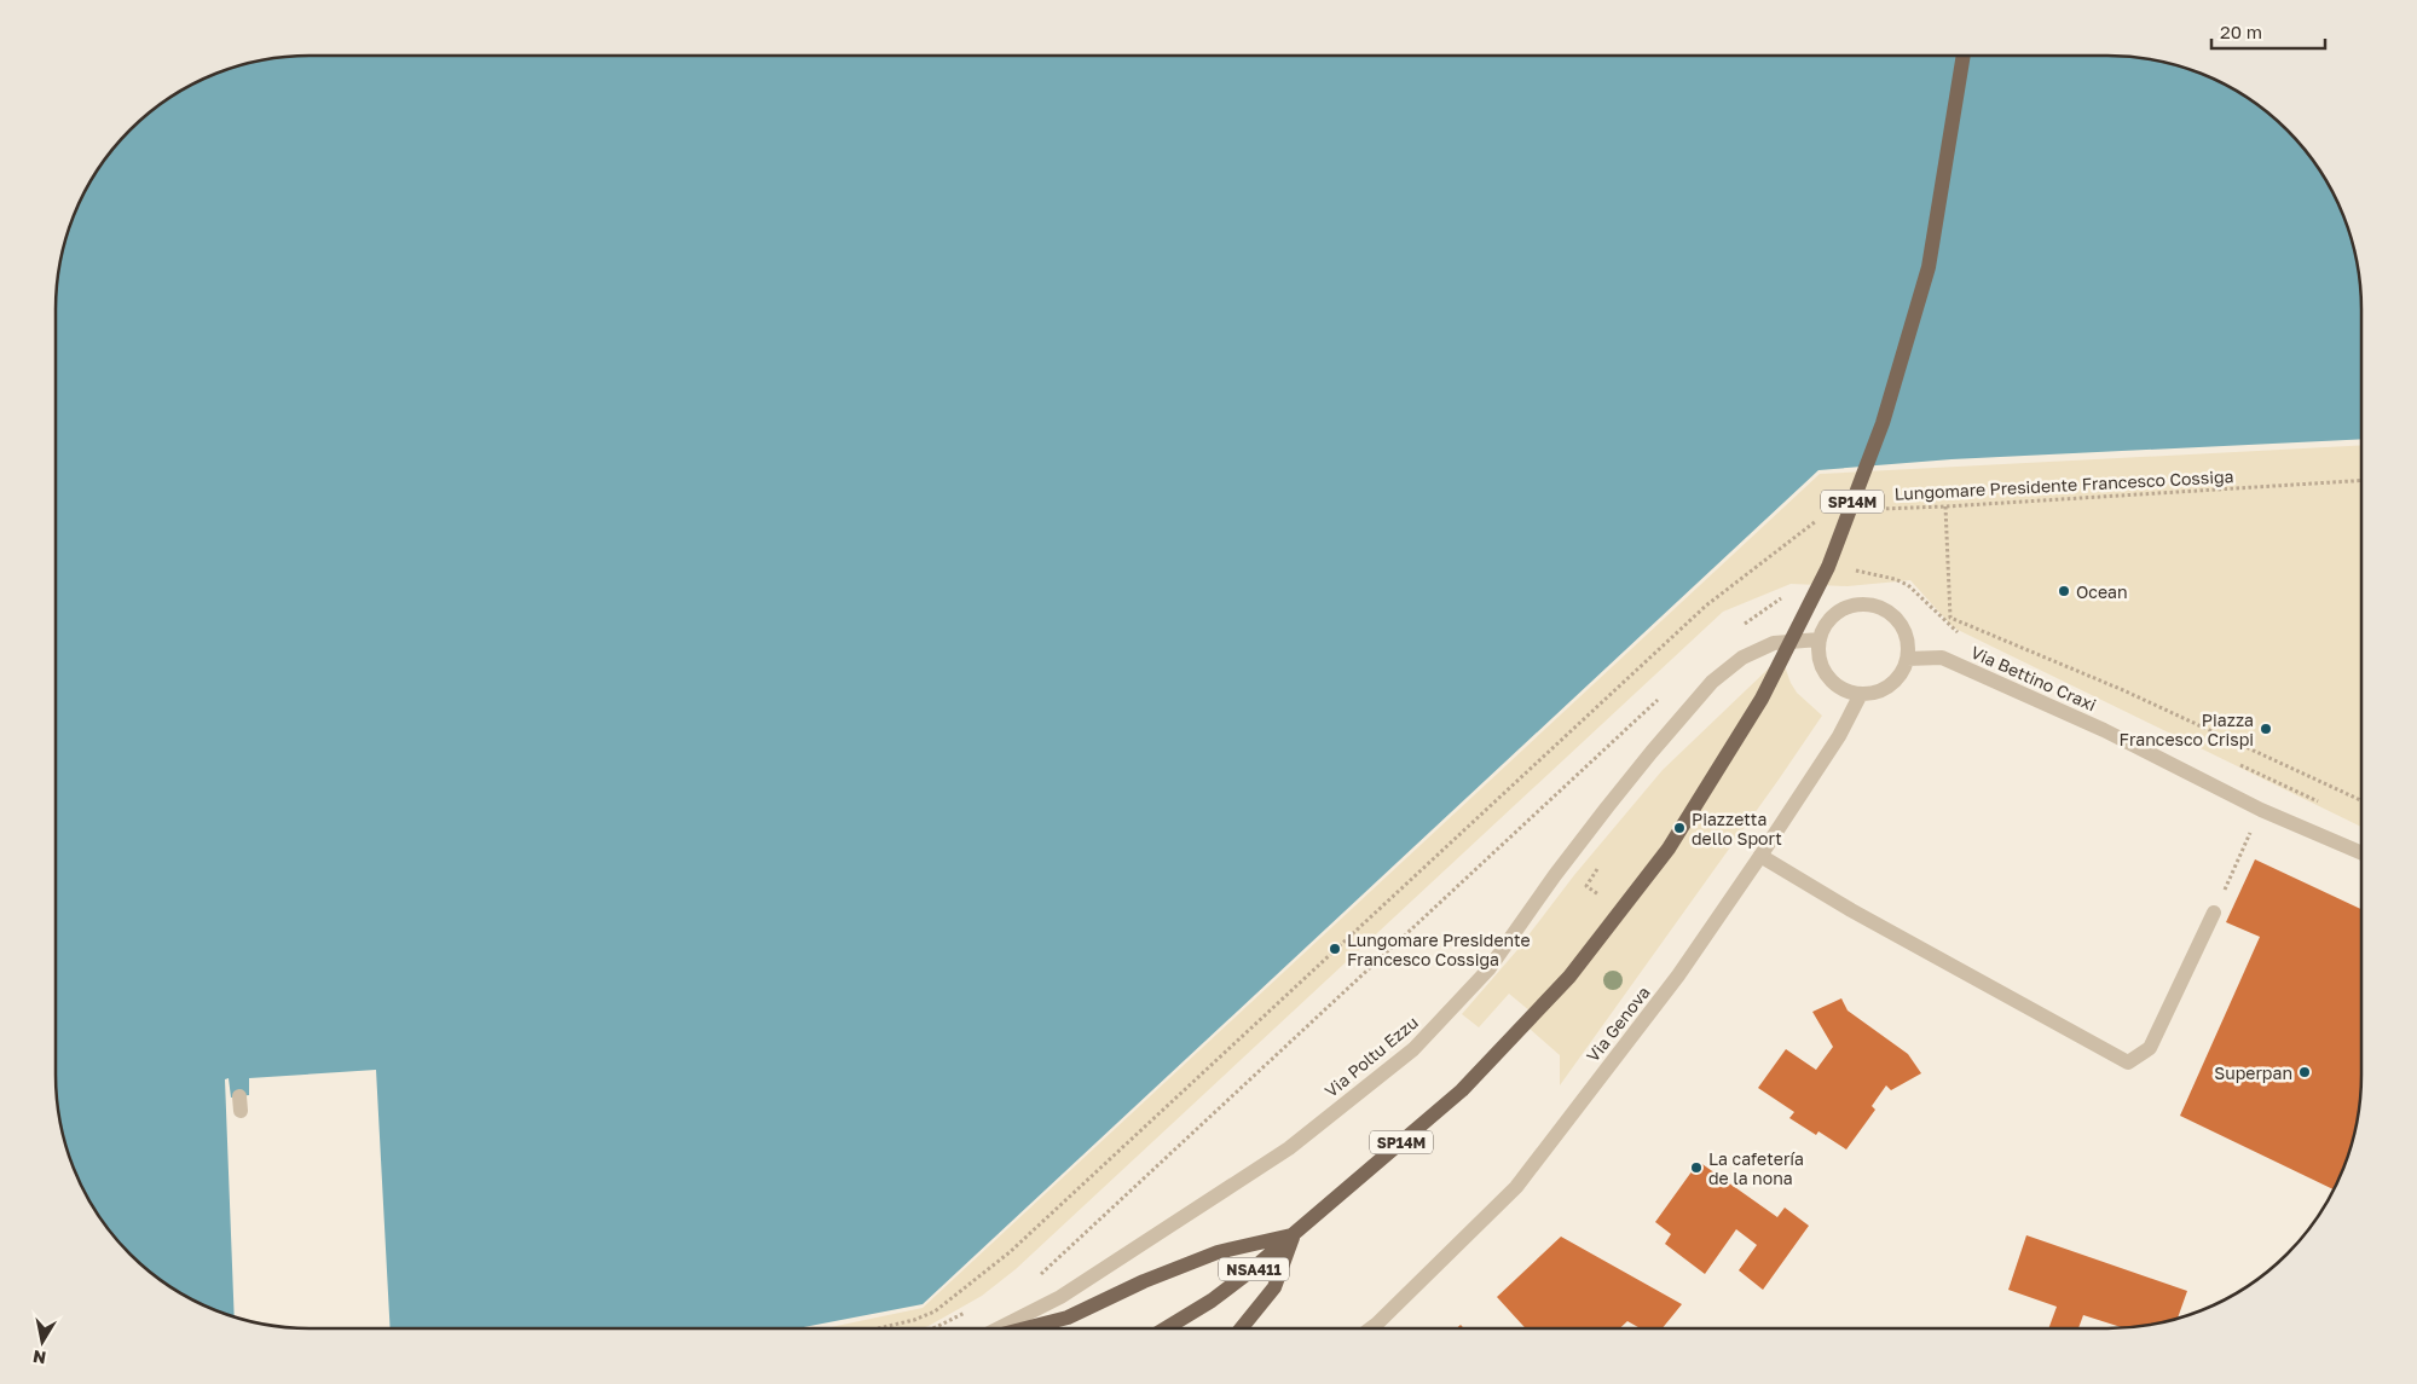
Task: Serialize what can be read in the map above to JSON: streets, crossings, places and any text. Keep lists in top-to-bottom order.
{
  "streets": {
    "main road": ["SP14M", "NSA411"],
    "street": ["Via Bettino Craxi", "Via Genova", "Via Poltu Ezzu"],
    "path": ["Lungomare Presidente Francesco Cossiga"]
  },
  "crossings": [
    ["SP14M", "NSA411"],
    ["Via Bettino Craxi", "Via Genova"],
    ["Via Bettino Craxi", "Via Poltu Ezzu"],
    ["Via Genova", "Via Poltu Ezzu"]
  ],
  "places": [
    "Ocean",
    "Piazza Francesco Crispi",
    "Piazzetta dello Sport",
    "Lungomare Presidente Francesco Cossiga",
    "Superpan",
    "La cafetería de la nona"
  ],
  "scale_bar": "20 m",
  "north": "bottom"
}
